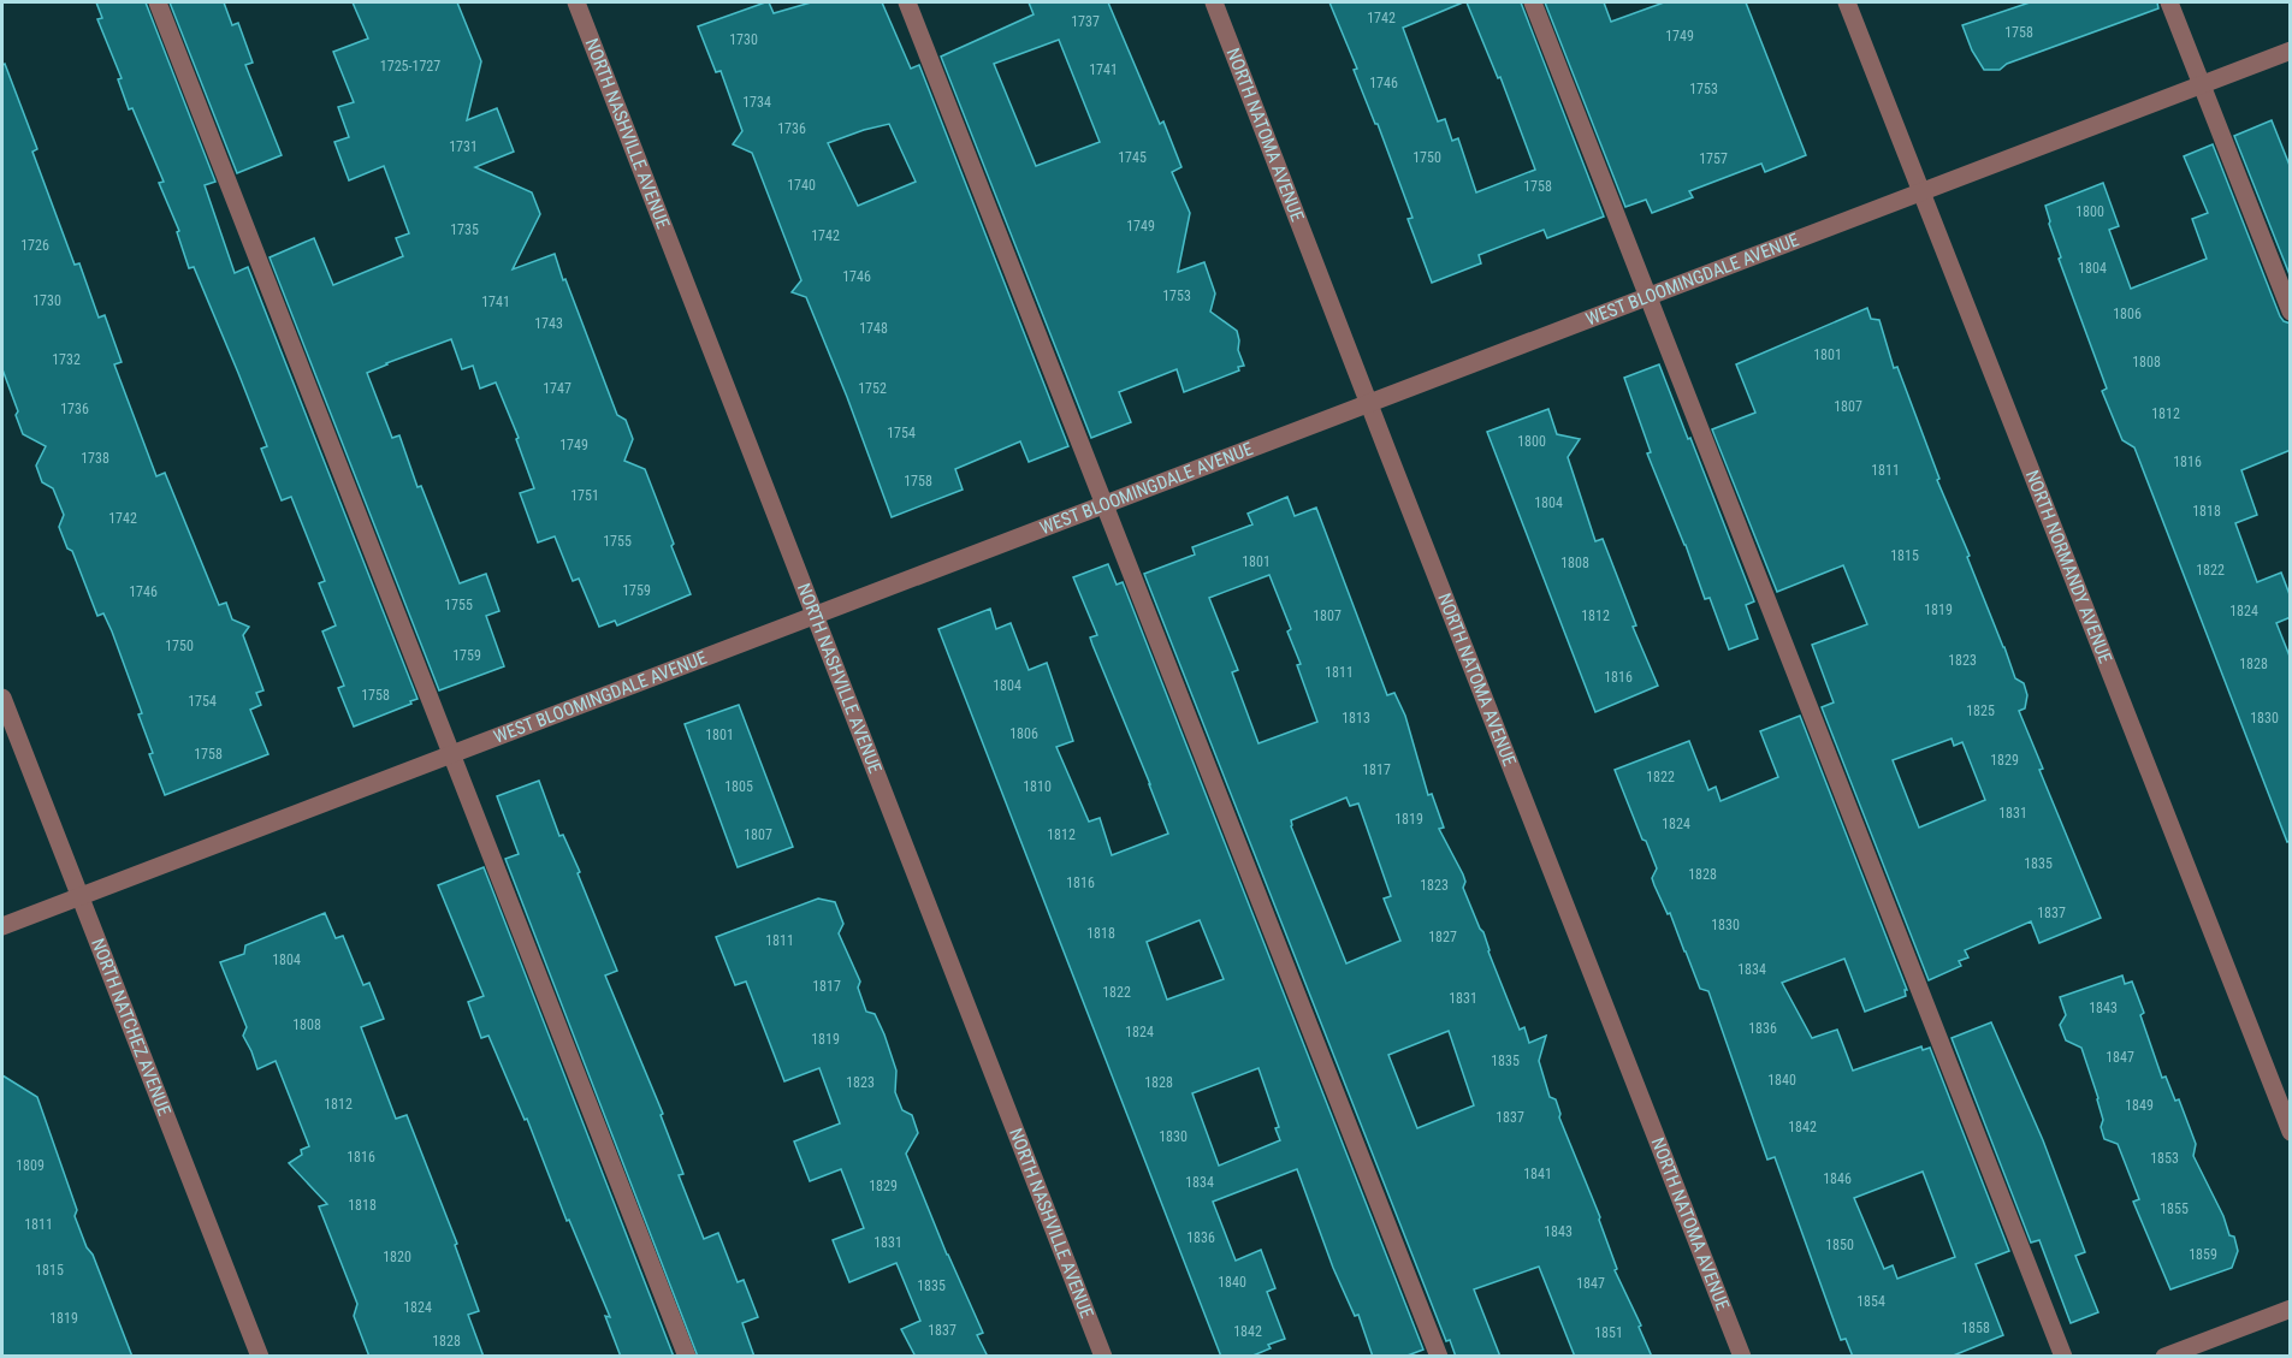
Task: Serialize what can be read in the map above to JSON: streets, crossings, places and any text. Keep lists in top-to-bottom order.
{
  "streets": {
    "street": [
      "NORTH NASHVILLE AVENUE",
      "NORTH NATOMA AVENUE",
      "WEST BLOOMINGDALE AVENUE",
      "NORTH NORMANDY AVENUE",
      "NORTH NATCHEZ AVENUE"
    ]
  },
  "crossings": [
    ["NORTH NASHVILLE AVENUE", "WEST BLOOMINGDALE AVENUE"],
    ["NORTH NATOMA AVENUE", "WEST BLOOMINGDALE AVENUE"],
    ["WEST BLOOMINGDALE AVENUE", "NORTH NORMANDY AVENUE"],
    ["WEST BLOOMINGDALE AVENUE", "NORTH NATCHEZ AVENUE"]
  ],
  "house_numbers": [
    "1742",
    "1737",
    "1758",
    "1749",
    "1730",
    "1725-1727",
    "1741",
    "1746",
    "1753",
    "1734",
    "1736",
    "1731",
    "1745",
    "1750",
    "1757",
    "1740",
    "1758",
    "1800",
    "1749",
    "1735",
    "1742",
    "1726",
    "1804",
    "1746",
    "1753",
    "1730",
    "1741",
    "1806",
    "1743",
    "1748",
    "1801",
    "1732",
    "1808",
    "1747",
    "1752",
    "1807",
    "1736",
    "1812",
    "1754",
    "1800",
    "1749",
    "1738",
    "1816",
    "1811",
    "1758",
    "1751",
    "1804",
    "1818",
    "1742",
    "1755",
    "1815",
    "1801",
    "1808",
    "1822",
    "1759",
    "1746",
    "1755",
    "1819",
    "1824",
    "1807",
    "1812",
    "1750",
    "1759",
    "1823",
    "1828",
    "1811",
    "1816",
    "1804",
    "1758",
    "1754",
    "1825",
    "1813",
    "1830",
    "1806",
    "1801",
    "1758",
    "1829",
    "1817",
    "1822",
    "1805",
    "1810",
    "1831",
    "1819",
    "1824",
    "1807",
    "1812",
    "1835",
    "1828",
    "1816",
    "1823",
    "1837",
    "1830",
    "1818",
    "1827",
    "1811",
    "1804",
    "1834",
    "1817",
    "1822",
    "1831",
    "1843",
    "1808",
    "1836",
    "1824",
    "1819",
    "1847",
    "1835",
    "1840",
    "1823",
    "1828",
    "1812",
    "1849",
    "1837",
    "1842",
    "1830",
    "1816",
    "1853",
    "1809",
    "1841",
    "1846",
    "1834",
    "1829",
    "1818",
    "1855",
    "1811",
    "1843",
    "1836",
    "1831",
    "1850",
    "1859",
    "1820",
    "1815",
    "1840",
    "1847",
    "1835",
    "1854",
    "1824",
    "1819",
    "1858",
    "1837",
    "1842",
    "1851",
    "1828"
  ]
}
